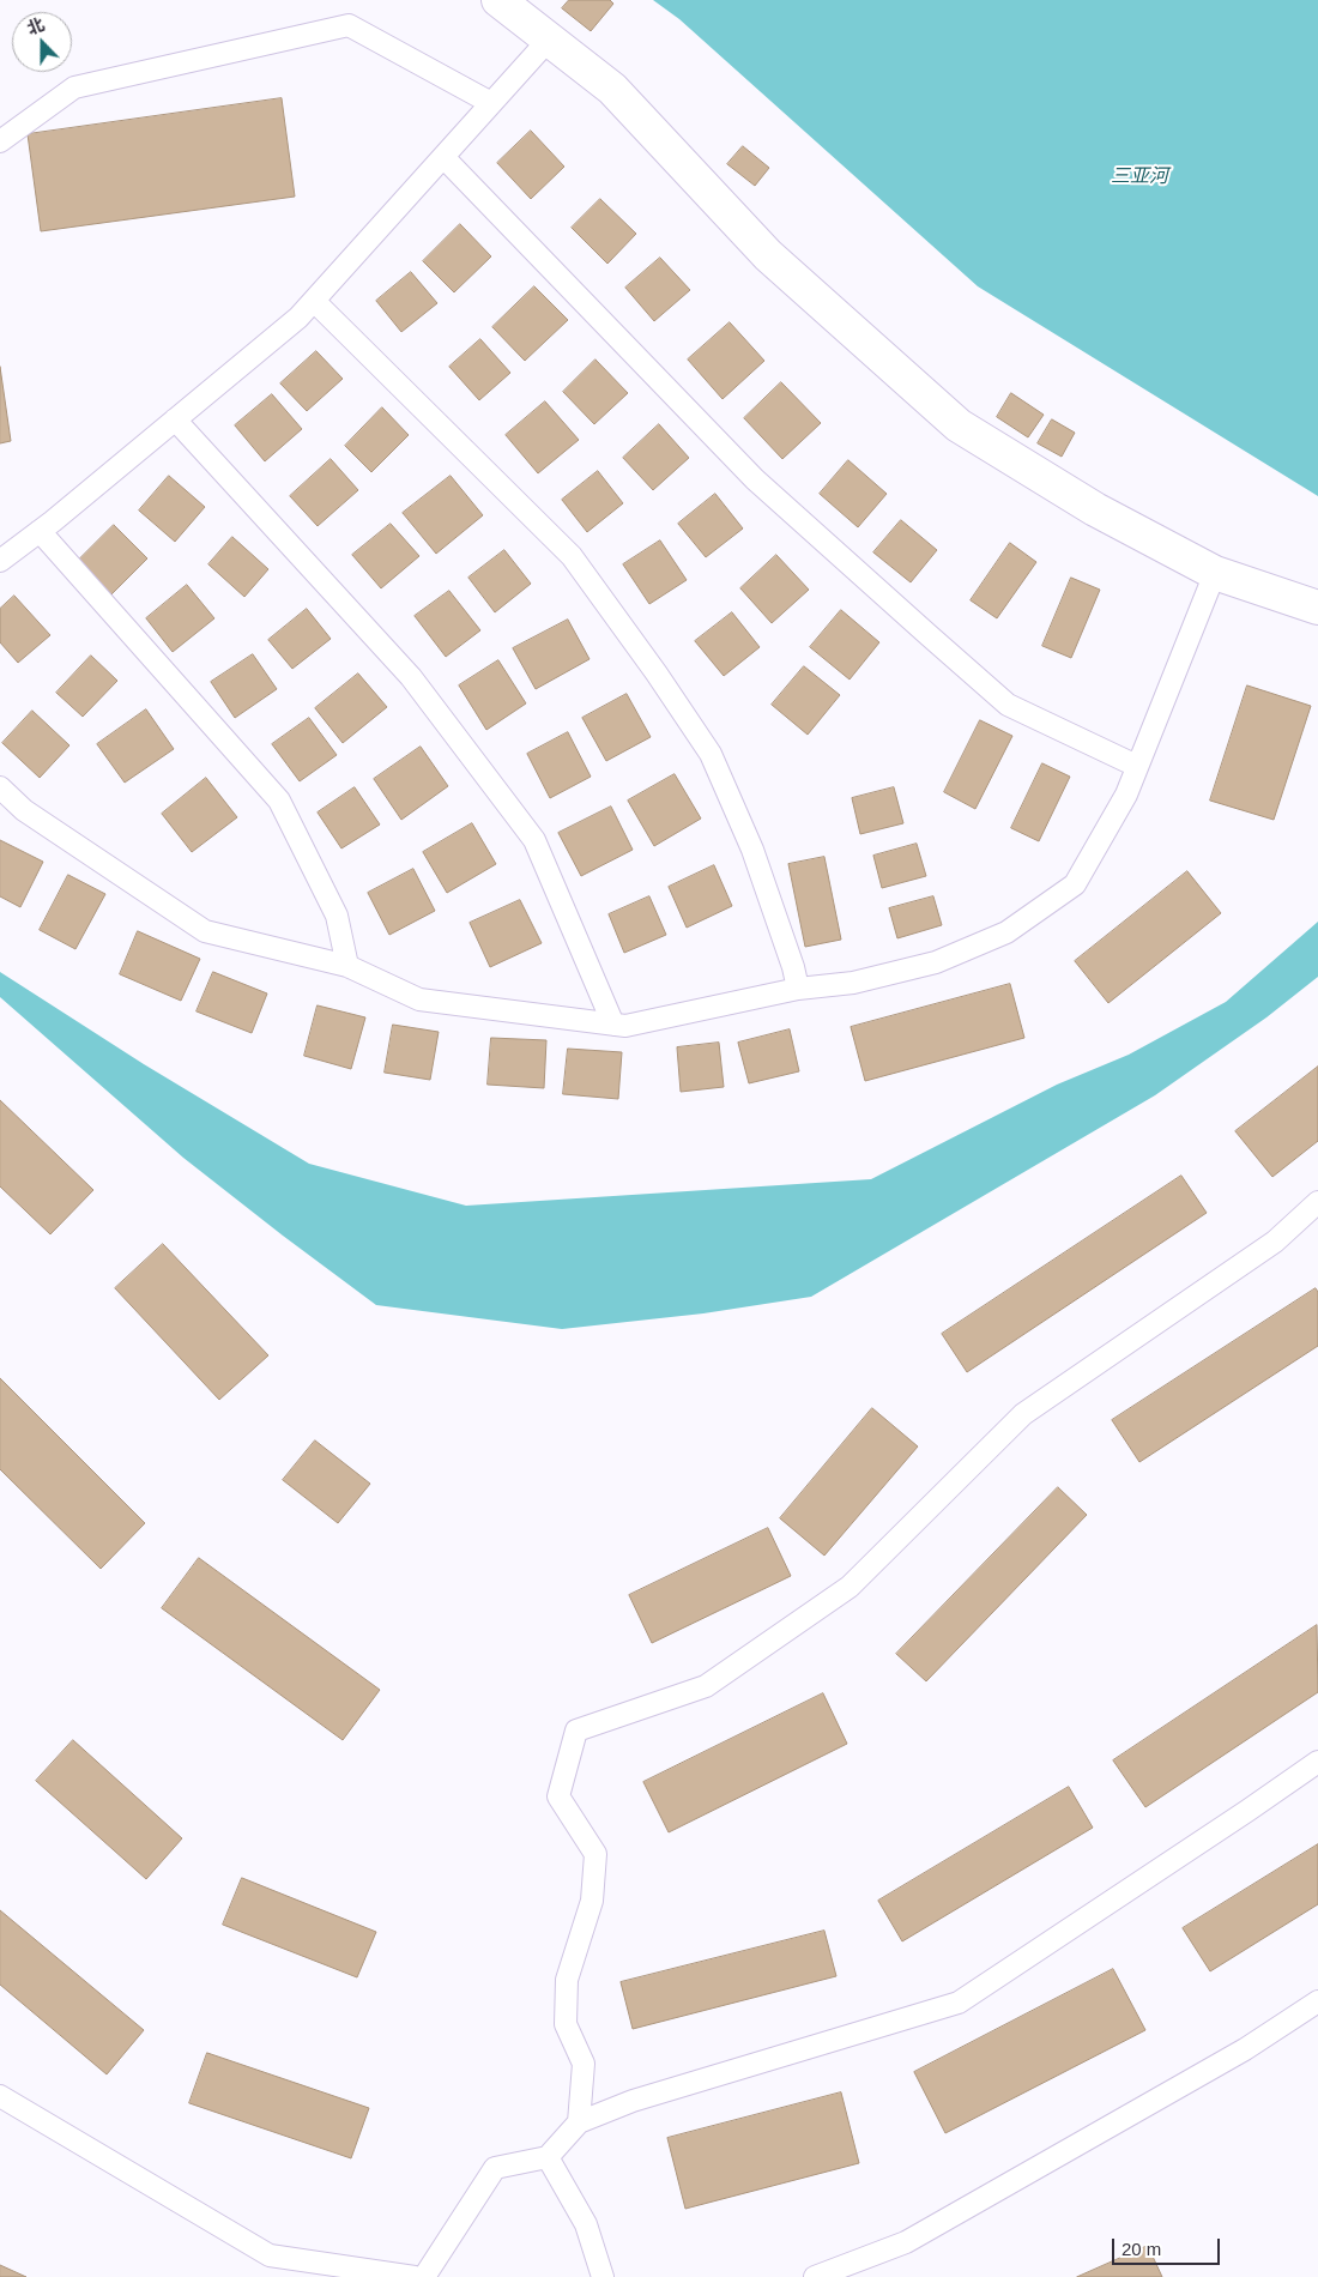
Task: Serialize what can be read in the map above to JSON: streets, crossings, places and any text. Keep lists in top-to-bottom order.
{
  "water": ["三亚河"],
  "scale_bar": "20 m",
  "north": "top"
}
